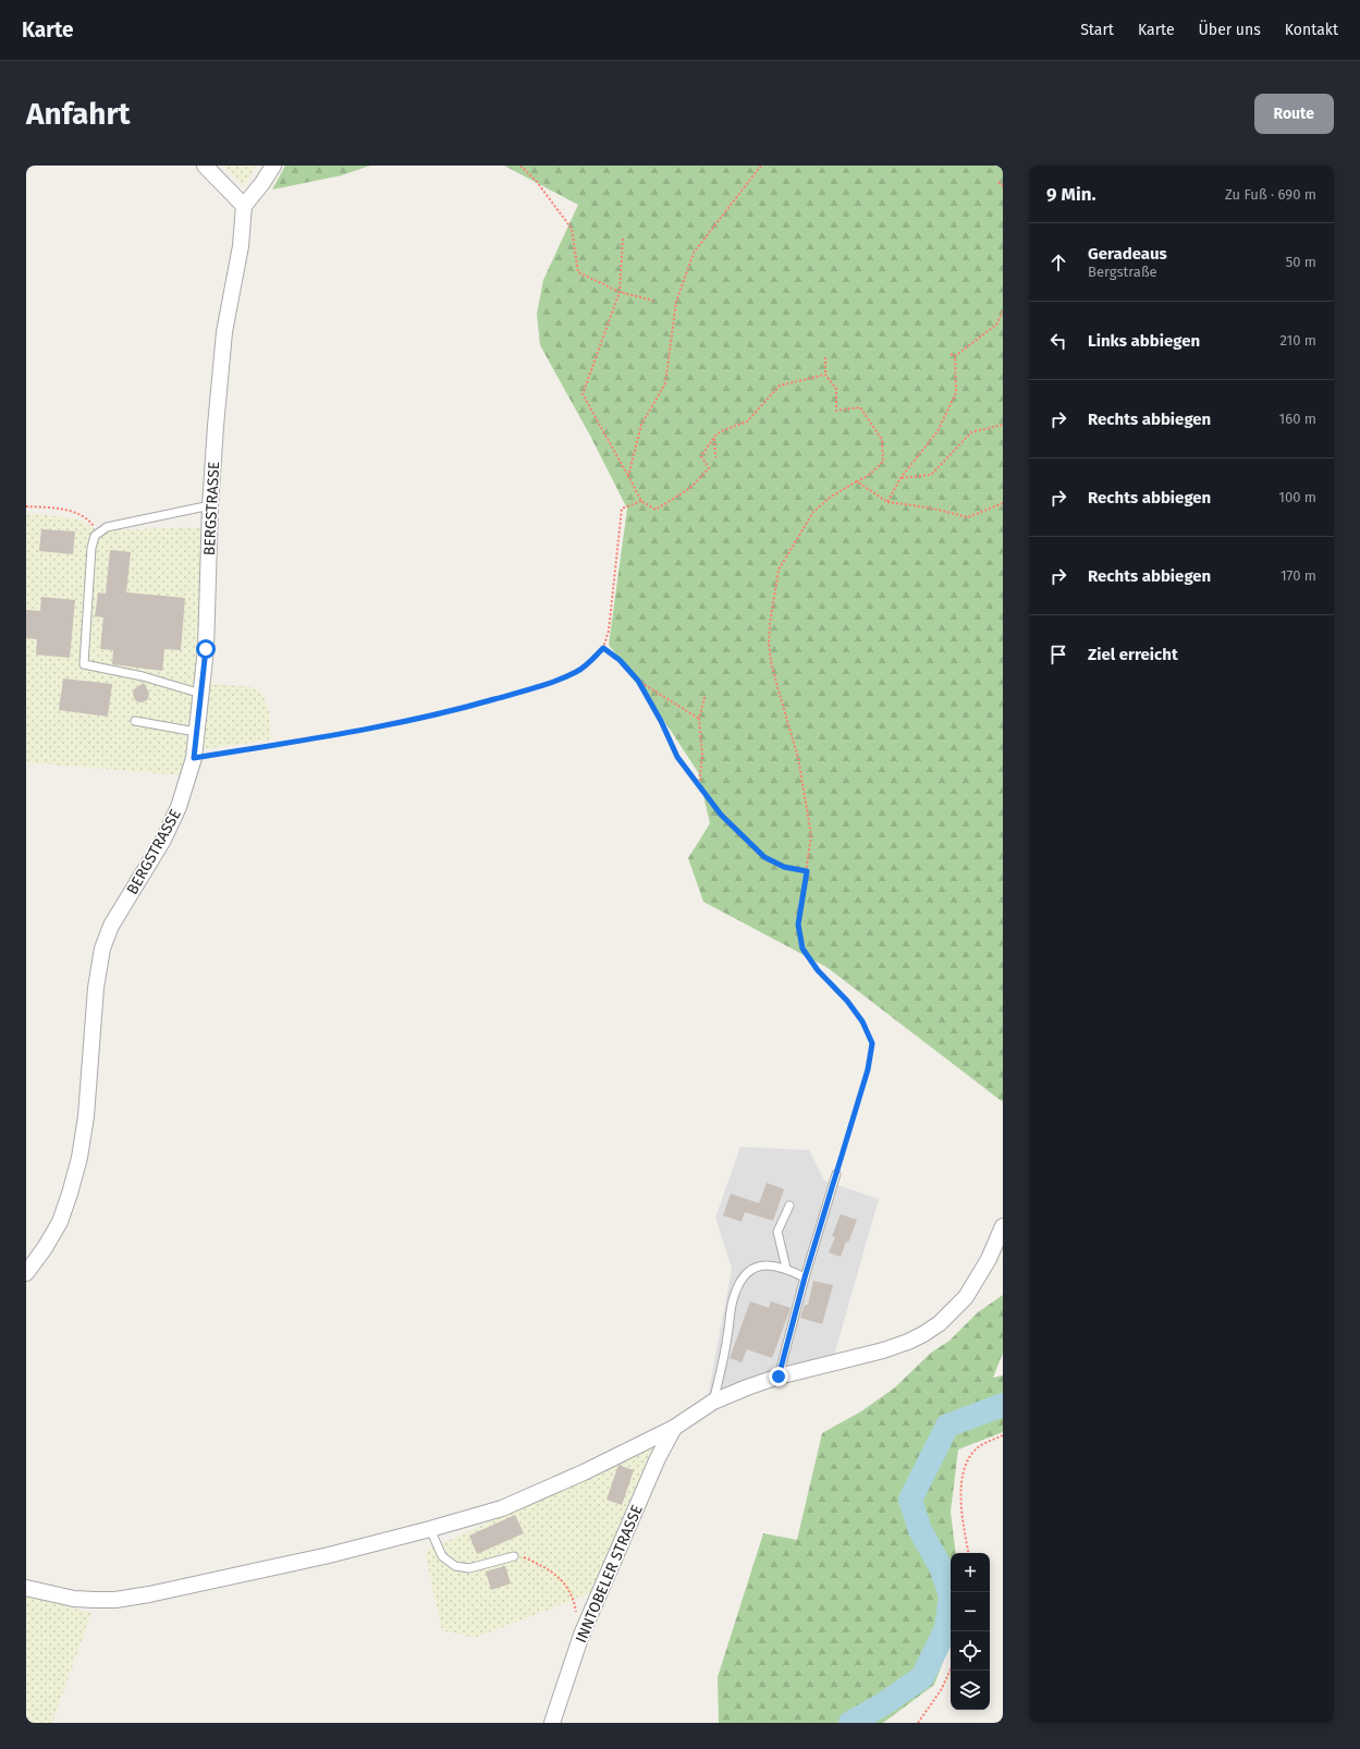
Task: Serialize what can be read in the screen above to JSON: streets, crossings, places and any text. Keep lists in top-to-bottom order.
{
  "streets": {
    "street": ["BERGSTRASSE", "INNTOBELER STRASSE"]
  },
  "page": {
    "header": "Karte",
    "nav": [
      "Start",
      "Karte",
      "Über uns",
      "Kontakt"
    ],
    "buttons": "Route",
    "title": "Anfahrt",
    "heading": ["9 Min.", "Zu Fuß · 690 m"],
    "list": [
      ["Geradeaus", "Bergstraße", "50 m"],
      ["Links abbiegen", "210 m"],
      ["Rechts abbiegen", "160 m"],
      ["Rechts abbiegen", "100 m"],
      ["Rechts abbiegen", "170 m"],
      "Ziel erreicht"
    ],
    "map_buttons": ["+", "−"]
  }
}
